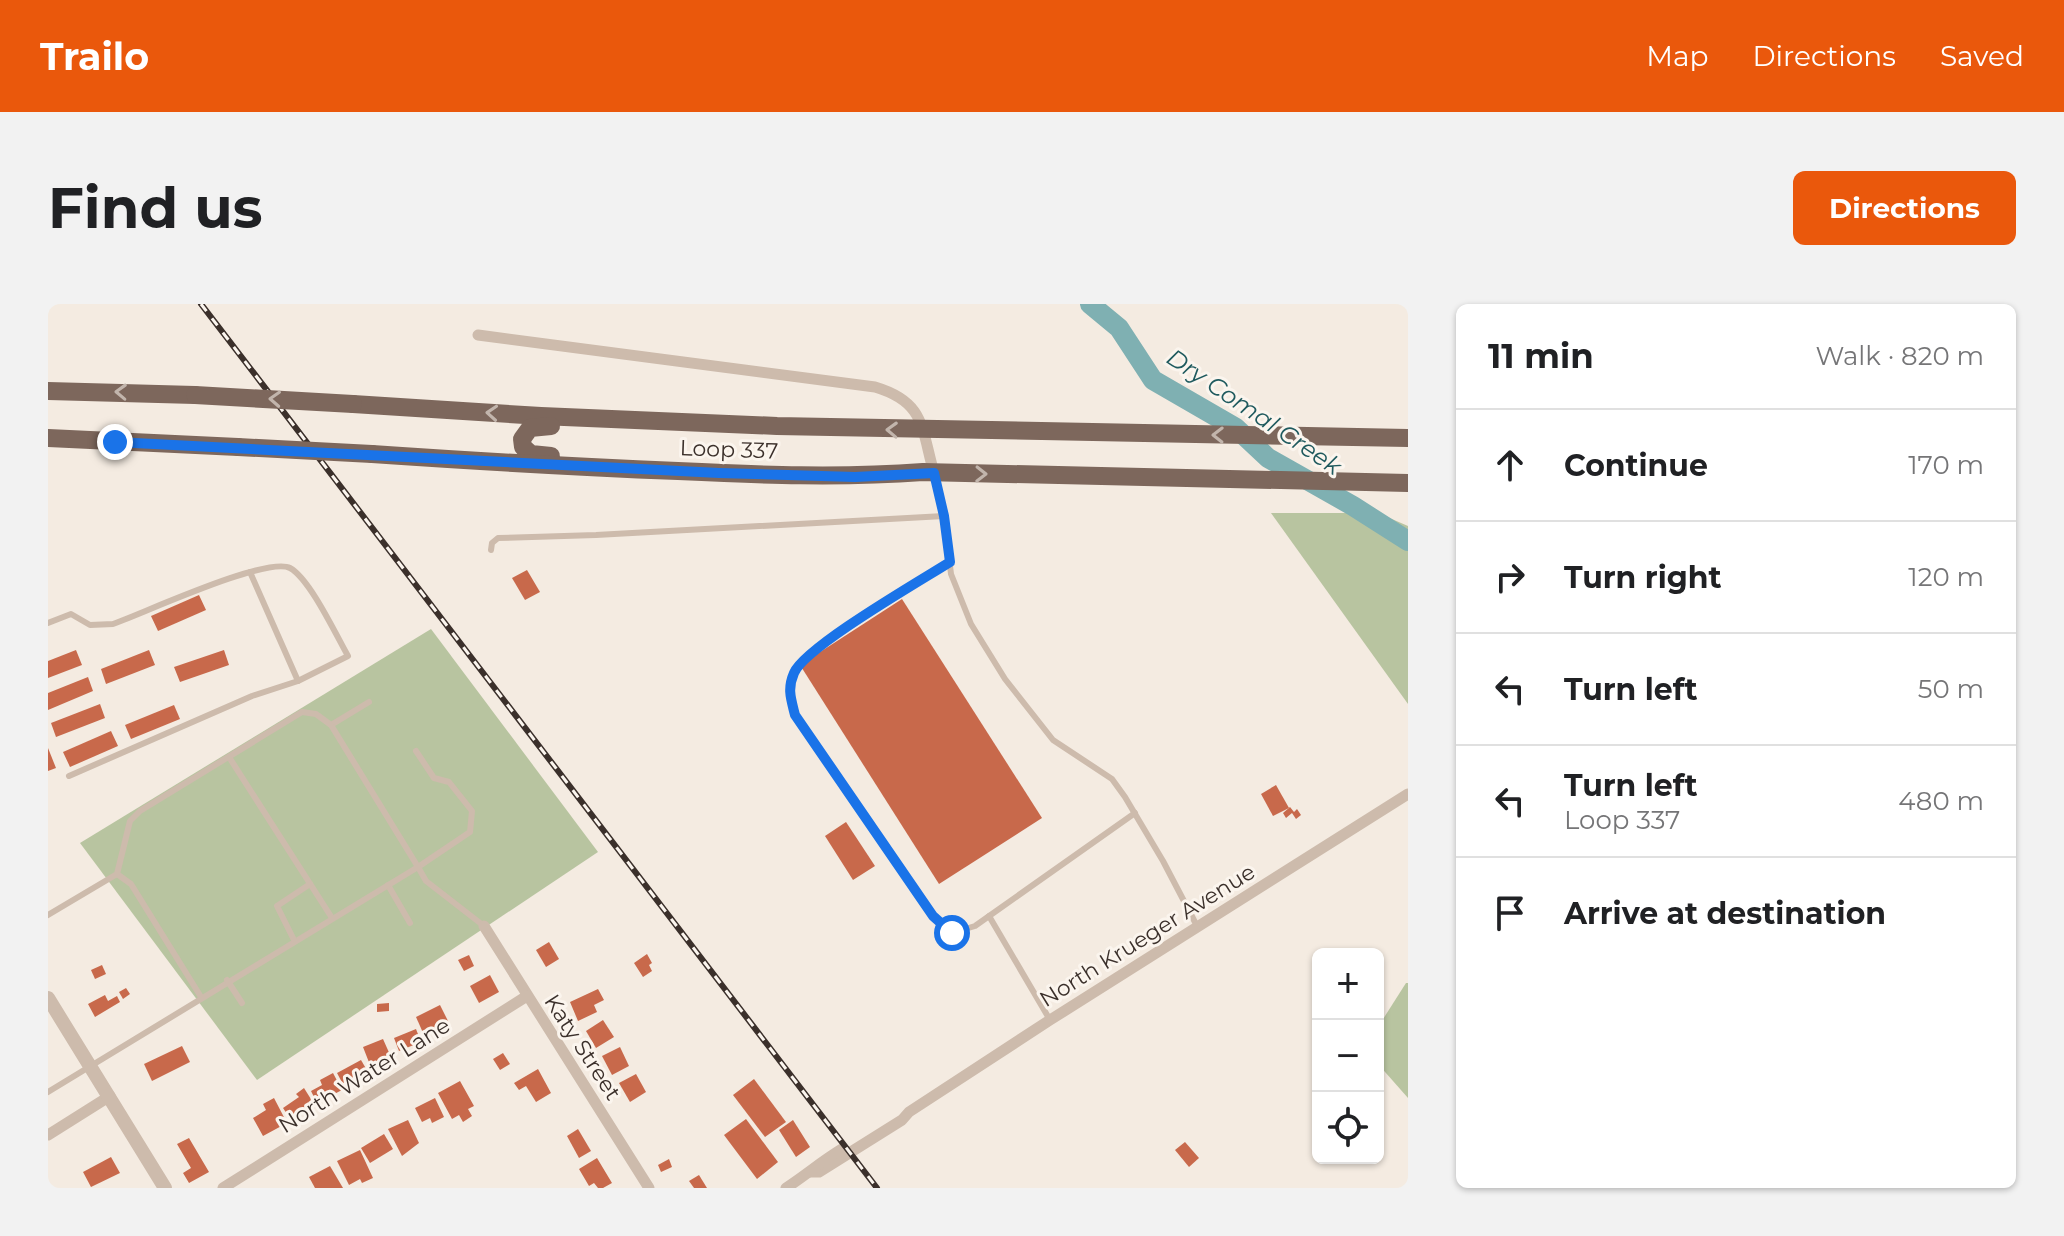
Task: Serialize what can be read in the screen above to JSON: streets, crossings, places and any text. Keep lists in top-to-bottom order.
{
  "streets": {
    "main road": ["Loop 337"],
    "street": ["North Krueger Avenue", "Katy Street", "North Water Lane"]
  },
  "crossings": [
    ["Katy Street", "North Water Lane"]
  ],
  "water": ["Dry Comal Creek"],
  "page": {
    "header": "Trailo",
    "nav": ["Map", "Directions", "Saved"],
    "buttons": "Directions",
    "title": "Find us",
    "heading": ["11 min", "Walk · 820 m"],
    "list": [
      ["Continue", "170 m"],
      ["Turn right", "120 m"],
      ["Turn left", "50 m"],
      ["Turn left", "Loop 337", "480 m"],
      "Arrive at destination"
    ],
    "map_buttons": ["+", "−"]
  }
}
